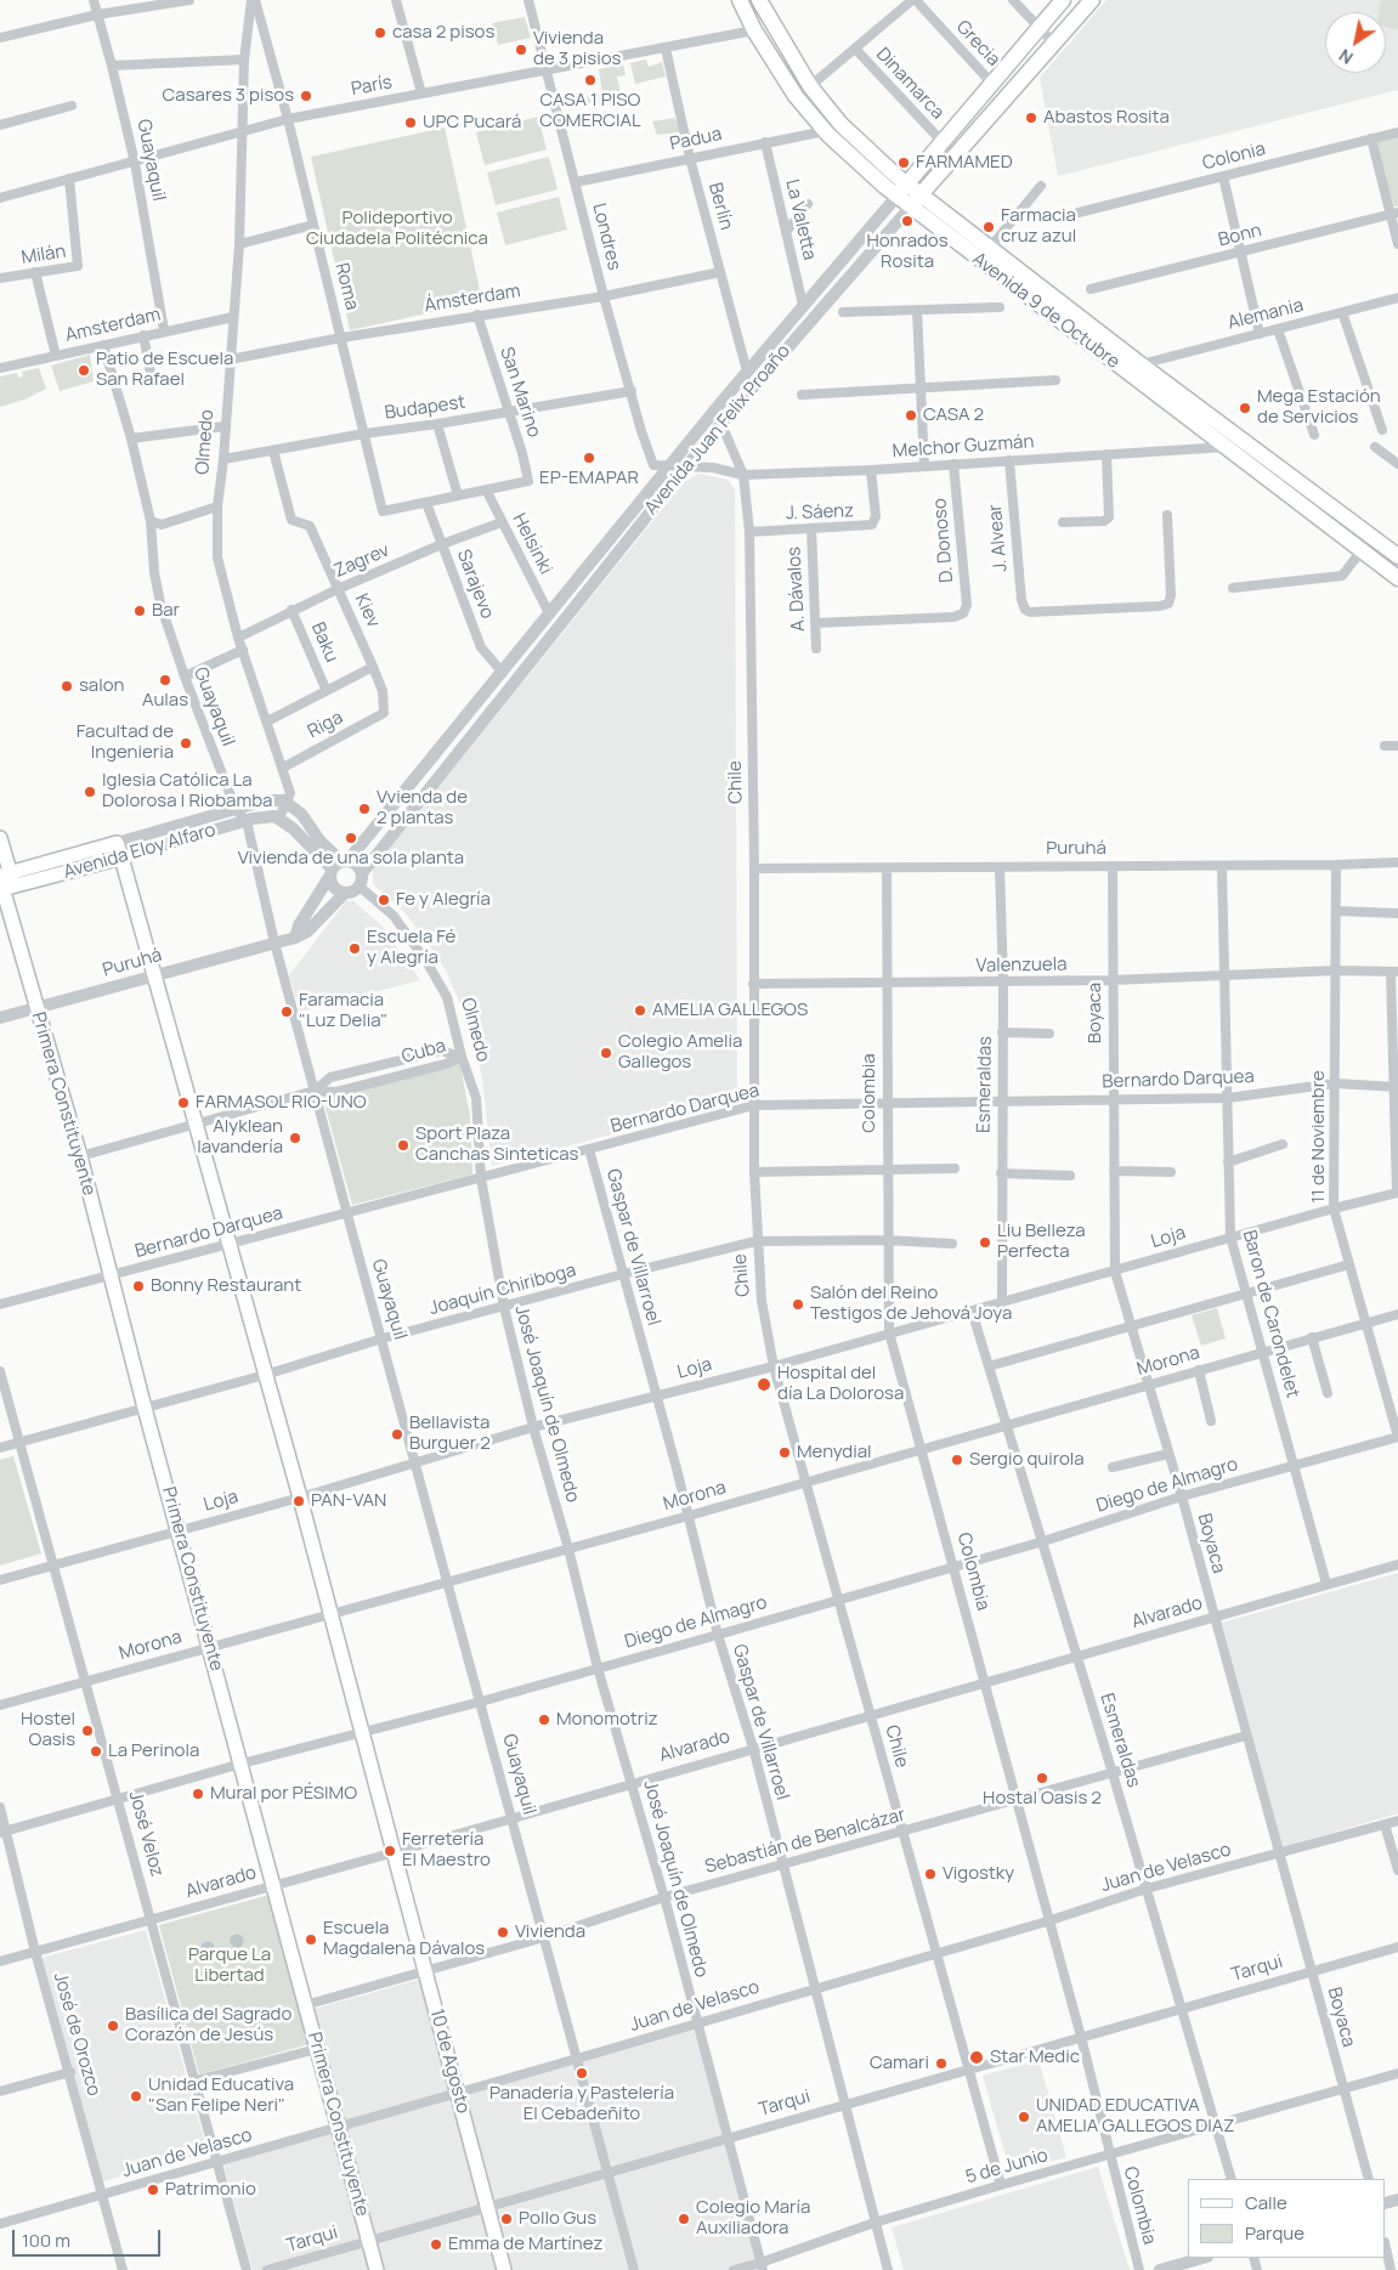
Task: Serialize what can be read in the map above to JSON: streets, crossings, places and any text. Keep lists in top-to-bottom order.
{
  "streets": {
    "main road": [
      "Avenida 9 de Octubre",
      "Avenida Juan Felix Proaño",
      "Avenida Eloy Alfaro",
      "Primera Constituyente",
      "10 de Agosto"
    ],
    "street": [
      "Grecia",
      "Dinamarca",
      "París",
      "Padua",
      "Colonia",
      "Guayaquil",
      "Berlín",
      "La Valetta",
      "Bonn",
      "Londres",
      "Milán",
      "Roma",
      "Ámsterdam",
      "Alemania",
      "Amsterdam",
      "San Marino",
      "Budapest",
      "Olmedo",
      "Melchor Guzmán",
      "J. Sáenz",
      "J. Alvear",
      "D. Donoso",
      "Helsinki",
      "Zagrev",
      "Sarajevo",
      "A. Dávalos",
      "Kiev",
      "Baku",
      "Riga",
      "Chile",
      "Puruhá",
      "Valenzuela",
      "Boyaca",
      "Cuba",
      "Bernardo Darquea",
      "Esmeraldas",
      "Colombia",
      "11 de Noviembre",
      "Loja",
      "Gaspar de Villarroel",
      "Joaquín Chiriboga",
      "Baron de Carondelet",
      "Morona",
      "José Joaquín de Olmedo",
      "Diego de Almagro",
      "Alvarado",
      "José Veloz",
      "Sebastián de Benalcázar",
      "Juan de Velasco",
      "Tarqui",
      "José de Orozco",
      "5 de Junio"
    ]
  },
  "crossings": [
    ["Grecia", "Avenida Juan Felix Proaño"],
    ["Dinamarca", "Avenida Juan Felix Proaño"],
    ["París", "Guayaquil"],
    ["París", "Berlín"],
    ["París", "Londres"],
    ["París", "Milán"],
    ["París", "Roma"],
    ["París", "Avenida 9 de Octubre"],
    ["París", "Olmedo"],
    ["Padua", "Berlín"],
    ["Padua", "La Valetta"],
    ["Padua", "Londres"],
    ["Padua", "Avenida 9 de Octubre"],
    ["Guayaquil", "Amsterdam"],
    ["Guayaquil", "Puruhá"],
    ["Guayaquil", "Avenida Eloy Alfaro"],
    ["Guayaquil", "Cuba"],
    ["Guayaquil", "Bernardo Darquea"],
    ["Guayaquil", "Loja"],
    ["Guayaquil", "Joaquín Chiriboga"],
    ["Guayaquil", "Morona"],
    ["Guayaquil", "Diego de Almagro"],
    ["Guayaquil", "Alvarado"],
    ["Guayaquil", "Sebastián de Benalcázar"],
    ["Guayaquil", "Juan de Velasco"],
    ["Guayaquil", "Tarqui"],
    ["Berlín", "Ámsterdam"],
    ["Berlín", "Avenida Juan Felix Proaño"],
    ["La Valetta", "Avenida Juan Felix Proaño"],
    ["Londres", "Ámsterdam"],
    ["Londres", "Budapest"],
    ["Londres", "Avenida Juan Felix Proaño"],
    ["Londres", "Melchor Guzmán"],
    ["Roma", "Ámsterdam"],
    ["Roma", "Budapest"],
    ["Roma", "Olmedo"],
    ["Roma", "Sarajevo"],
    ["Ámsterdam", "San Marino"],
    ["Ámsterdam", "Olmedo"],
    ["Avenida 9 de Octubre", "Alemania"],
    ["Avenida 9 de Octubre", "Avenida Juan Felix Proaño"],
    ["Avenida 9 de Octubre", "Melchor Guzmán"],
    ["Amsterdam", "Olmedo"],
    ["San Marino", "Budapest"],
    ["San Marino", "Helsinki"],
    ["Budapest", "Olmedo"],
    ["Budapest", "Kiev"],
    ["Avenida Juan Felix Proaño", "Olmedo"],
    ["Avenida Juan Felix Proaño", "Melchor Guzmán"],
    ["Avenida Juan Felix Proaño", "Helsinki"],
    ["Avenida Juan Felix Proaño", "Sarajevo"],
    ["Avenida Juan Felix Proaño", "Chile"],
    ["Olmedo", "Zagrev"],
    ["Olmedo", "Riga"],
    ["Olmedo", "Avenida Eloy Alfaro"],
    ["Olmedo", "Cuba"],
    ["Olmedo", "Bernardo Darquea"],
    ["Olmedo", "José Joaquín de Olmedo"],
    ["Melchor Guzmán", "J. Sáenz"],
    ["Melchor Guzmán", "J. Alvear"],
    ["Melchor Guzmán", "D. Donoso"],
    ["Melchor Guzmán", "Chile"],
    ["J. Sáenz", "A. Dávalos"],
    ["J. Sáenz", "Chile"],
    ["D. Donoso", "A. Dávalos"],
    ["Helsinki", "Zagrev"],
    ["Zagrev", "Sarajevo"],
    ["Zagrev", "Kiev"],
    ["Zagrev", "Baku"],
    ["Kiev", "Riga"],
    ["Chile", "Puruhá"],
    ["Chile", "Valenzuela"],
    ["Chile", "Bernardo Darquea"],
    ["Chile", "Loja"],
    ["Chile", "Joaquín Chiriboga"],
    ["Chile", "Morona"],
    ["Chile", "Diego de Almagro"],
    ["Chile", "Alvarado"],
    ["Chile", "Sebastián de Benalcázar"],
    ["Chile", "Juan de Velasco"],
    ["Chile", "Tarqui"],
    ["Chile", "5 de Junio"],
    ["Puruhá", "Boyaca"],
    ["Puruhá", "Esmeraldas"],
    ["Puruhá", "Colombia"],
    ["Puruhá", "Primera Constituyente"],
    ["Puruhá", "11 de Noviembre"],
    ["Puruhá", "Baron de Carondelet"],
    ["Puruhá", "10 de Agosto"],
    ["Avenida Eloy Alfaro", "Primera Constituyente"],
    ["Avenida Eloy Alfaro", "10 de Agosto"],
    ["Valenzuela", "Boyaca"],
    ["Valenzuela", "Esmeraldas"],
    ["Valenzuela", "Colombia"],
    ["Valenzuela", "11 de Noviembre"],
    ["Valenzuela", "Baron de Carondelet"],
    ["Boyaca", "Bernardo Darquea"],
    ["Boyaca", "Loja"],
    ["Boyaca", "Morona"],
    ["Boyaca", "Diego de Almagro"],
    ["Boyaca", "Alvarado"],
    ["Boyaca", "Sebastián de Benalcázar"],
    ["Boyaca", "Juan de Velasco"],
    ["Boyaca", "Tarqui"],
    ["Boyaca", "5 de Junio"],
    ["Cuba", "Primera Constituyente"],
    ["Cuba", "10 de Agosto"],
    ["Bernardo Darquea", "Esmeraldas"],
    ["Bernardo Darquea", "Colombia"],
    ["Bernardo Darquea", "Primera Constituyente"],
    ["Bernardo Darquea", "11 de Noviembre"],
    ["Bernardo Darquea", "Gaspar de Villarroel"],
    ["Bernardo Darquea", "Baron de Carondelet"],
    ["Bernardo Darquea", "José Joaquín de Olmedo"],
    ["Bernardo Darquea", "10 de Agosto"],
    ["Esmeraldas", "Loja"],
    ["Esmeraldas", "Morona"],
    ["Esmeraldas", "Diego de Almagro"],
    ["Esmeraldas", "Alvarado"],
    ["Esmeraldas", "Sebastián de Benalcázar"],
    ["Esmeraldas", "Juan de Velasco"],
    ["Esmeraldas", "Tarqui"],
    ["Esmeraldas", "5 de Junio"],
    ["Colombia", "Loja"],
    ["Colombia", "Joaquín Chiriboga"],
    ["Colombia", "Morona"],
    ["Colombia", "Diego de Almagro"],
    ["Colombia", "Alvarado"],
    ["Colombia", "Sebastián de Benalcázar"],
    ["Colombia", "Juan de Velasco"],
    ["Colombia", "Tarqui"],
    ["Colombia", "5 de Junio"],
    ["Primera Constituyente", "Loja"],
    ["Primera Constituyente", "Joaquín Chiriboga"],
    ["Primera Constituyente", "Morona"],
    ["Primera Constituyente", "Diego de Almagro"],
    ["Primera Constituyente", "Alvarado"],
    ["Primera Constituyente", "Sebastián de Benalcázar"],
    ["Primera Constituyente", "Juan de Velasco"],
    ["Primera Constituyente", "Tarqui"],
    ["11 de Noviembre", "Loja"],
    ["11 de Noviembre", "Morona"],
    ["11 de Noviembre", "Diego de Almagro"],
    ["Loja", "Gaspar de Villarroel"],
    ["Loja", "Baron de Carondelet"],
    ["Loja", "José Joaquín de Olmedo"],
    ["Loja", "José Veloz"],
    ["Loja", "10 de Agosto"],
    ["Gaspar de Villarroel", "Joaquín Chiriboga"],
    ["Gaspar de Villarroel", "Morona"],
    ["Gaspar de Villarroel", "Diego de Almagro"],
    ["Gaspar de Villarroel", "Alvarado"],
    ["Gaspar de Villarroel", "Sebastián de Benalcázar"],
    ["Gaspar de Villarroel", "Juan de Velasco"],
    ["Gaspar de Villarroel", "Tarqui"],
    ["Gaspar de Villarroel", "5 de Junio"],
    ["Joaquín Chiriboga", "José Joaquín de Olmedo"],
    ["Joaquín Chiriboga", "José Veloz"],
    ["Joaquín Chiriboga", "10 de Agosto"],
    ["Baron de Carondelet", "Morona"],
    ["Baron de Carondelet", "Diego de Almagro"],
    ["Baron de Carondelet", "Alvarado"],
    ["Morona", "José Joaquín de Olmedo"],
    ["Morona", "José Veloz"],
    ["Morona", "10 de Agosto"],
    ["José Joaquín de Olmedo", "Diego de Almagro"],
    ["José Joaquín de Olmedo", "Alvarado"],
    ["José Joaquín de Olmedo", "Sebastián de Benalcázar"],
    ["José Joaquín de Olmedo", "Juan de Velasco"],
    ["José Joaquín de Olmedo", "Tarqui"],
    ["José Joaquín de Olmedo", "5 de Junio"],
    ["Diego de Almagro", "José Veloz"],
    ["Diego de Almagro", "José de Orozco"],
    ["Diego de Almagro", "10 de Agosto"],
    ["Alvarado", "José Veloz"],
    ["Alvarado", "José de Orozco"],
    ["Alvarado", "10 de Agosto"],
    ["José Veloz", "Juan de Velasco"],
    ["Sebastián de Benalcázar", "10 de Agosto"],
    ["Juan de Velasco", "José de Orozco"],
    ["Juan de Velasco", "10 de Agosto"],
    ["Tarqui", "10 de Agosto"]
  ],
  "parks": ["Polideportivo Ciudadela Politécnica", "Parque La Libertad"],
  "places": [
    "casa 2 pisos",
    "Vivienda de 3 pisios",
    "CASA 1 PISO COMERCIAL",
    "Casares 3 pisos",
    "Abastos Rosita",
    "UPC Pucará",
    "FARMAMED",
    "Honrados Rosita",
    "Farmacia cruz azul",
    "Patio de Escuela San Rafael",
    "Mega Estación de Servicios",
    "CASA 2",
    "EP-EMAPAR",
    "Bar",
    "Aulas",
    "salon",
    "Facultad de Ingenieria",
    "Iglesia Católica La Dolorosa | Riobamba",
    "Vvienda de 2 plantas",
    "Vivienda de una sola planta",
    "Fe y Alegría",
    "Escuela Fé y Alegría",
    "AMELIA GALLEGOS",
    "Faramacia \"Luz Delia\"",
    "Colegio Amelia Gallegos",
    "FARMASOL RIO-UNO",
    "Alyklean lavandería",
    "Sport Plaza Canchas Sinteticas",
    "Liu Belleza Perfecta",
    "Bonny Restaurant",
    "Salón del Reino Testigos de Jehová Joya",
    "Hospital del día La Dolorosa",
    "Bellavista Burguer 2",
    "Menydial",
    "Sergio quirola",
    "PAN-VAN",
    "Monomotriz",
    "Hostel Oasis",
    "La Perinola",
    "Hostal Oasis 2",
    "Mural por PÉSIMO",
    "Ferretería El Maestro",
    "Vigostky",
    "Vivienda",
    "Escuela Magdalena Dávalos",
    "Basílica del Sagrado Corazón de Jesús",
    "Star Medic",
    "Camari",
    "Panadería y Pastelería El Cebadeñito",
    "Unidad Educativa \"San Felipe Neri\"",
    "UNIDAD EDUCATIVA AMELIA GALLEGOS DIAZ",
    "Patrimonio",
    "Pollo Gus",
    "Colegio María Auxiliadora",
    "Emma de Martínez"
  ],
  "legend": ["Calle", "Parque"],
  "scale_bar": "100 m",
  "north": "bottom left"
}
